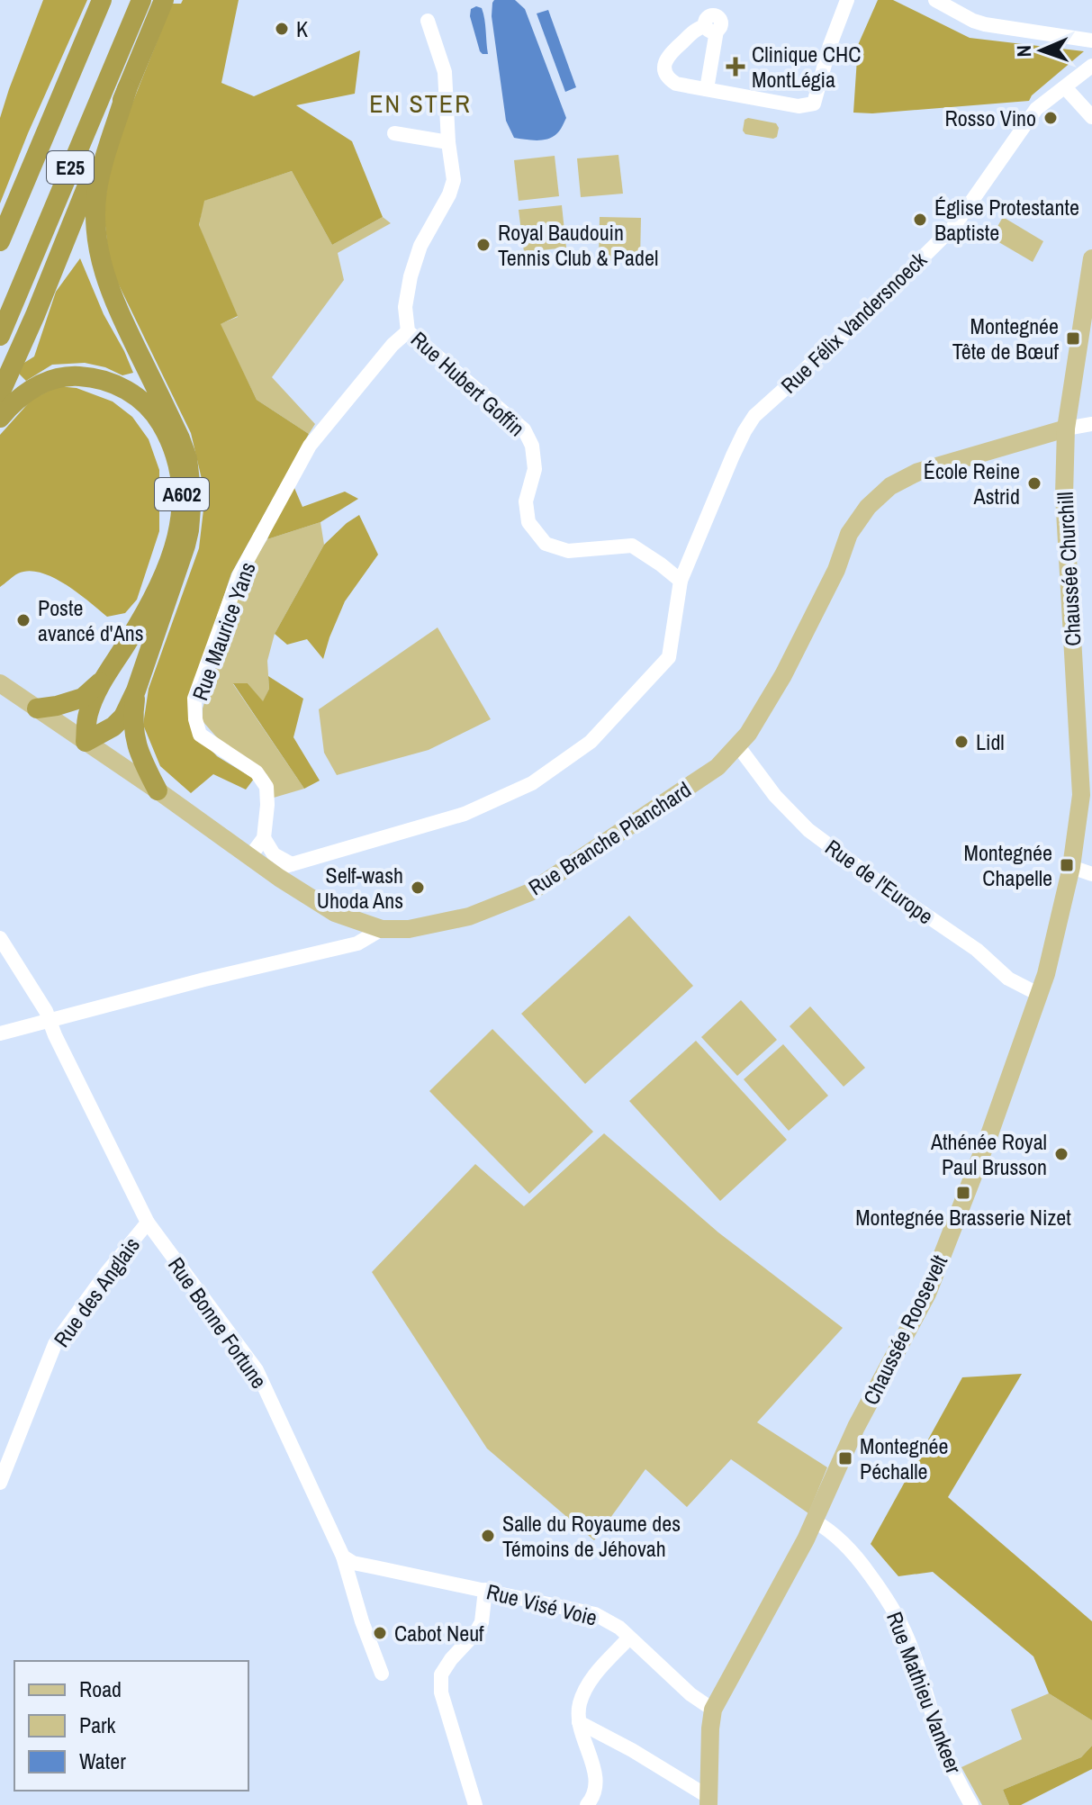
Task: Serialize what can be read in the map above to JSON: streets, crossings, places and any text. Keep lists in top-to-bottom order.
{
  "streets": {
    "highway": ["E25", "A602"],
    "main road": ["Chaussée Churchill", "Rue Branche Planchard", "Chaussée Roosevelt"],
    "street": [
      "Rue Félix Vandersnoeck",
      "Rue Hubert Goffin",
      "Rue Maurice Yans",
      "Rue de l'Europe",
      "Rue des Anglais",
      "Rue Bonne Fortune",
      "Rue Visé Voie",
      "Rue Mathieu Vankeer"
    ]
  },
  "crossings": [
    ["Rue Félix Vandersnoeck", "Rue Hubert Goffin"],
    ["Rue Hubert Goffin", "Rue Maurice Yans"],
    ["Chaussée Churchill", "Rue Branche Planchard"],
    ["Chaussée Churchill", "Chaussée Roosevelt"],
    ["Rue Branche Planchard", "Rue de l'Europe"],
    ["Rue Branche Planchard", "Rue Bonne Fortune"],
    ["Rue de l'Europe", "Chaussée Roosevelt"],
    ["Rue des Anglais", "Rue Bonne Fortune"],
    ["Rue Bonne Fortune", "Rue Visé Voie"],
    ["Chaussée Roosevelt", "Rue Visé Voie"],
    ["Chaussée Roosevelt", "Rue Mathieu Vankeer"]
  ],
  "districts": ["EN STER"],
  "places": {
    "other": [
      "K",
      "Rosso Vino",
      "Église Protestante Baptiste",
      "Royal Baudouin Tennis Club & Padel",
      "École Reine Astrid",
      "Poste avancé d'Ans",
      "Lidl",
      "Self-wash Uhoda Ans",
      "Athénée Royal Paul Brusson",
      "Salle du Royaume des Témoins de Jéhovah",
      "Cabot Neuf"
    ],
    "health": ["Clinique CHC MontLégia"],
    "transit": [
      "Montegnée Tête de Bœuf",
      "Montegnée Chapelle",
      "Montegnée Brasserie Nizet",
      "Montegnée Péchalle"
    ]
  },
  "legend": ["Road", "Park", "Water"],
  "north": "left"
}
